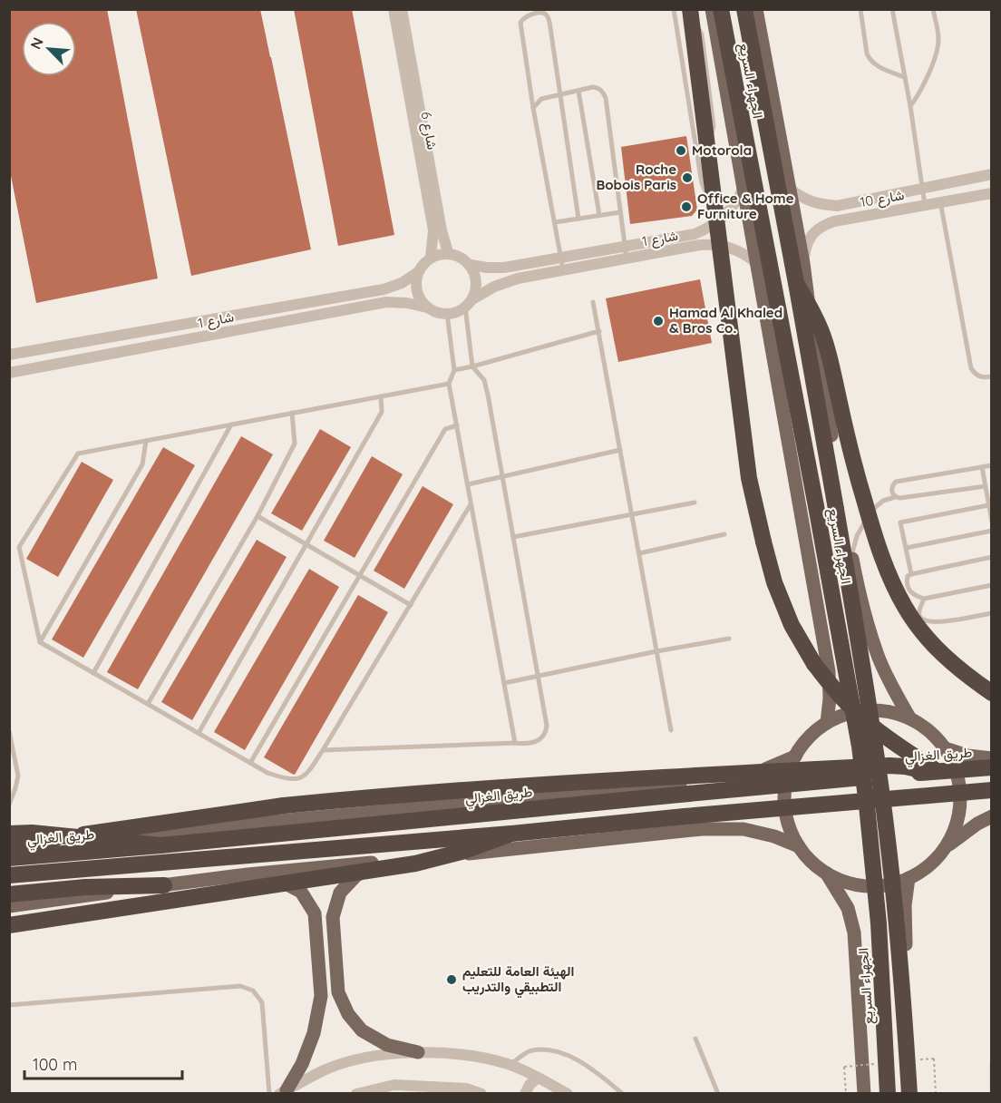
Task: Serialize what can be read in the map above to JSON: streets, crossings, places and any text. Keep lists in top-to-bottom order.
{
  "streets": {
    "highway": ["الجهراء السريع", "طريق الغزالي"],
    "street": ["شارع 6", "شارع 10", "شارع 1"]
  },
  "crossings": [
    ["الجهراء السريع", "شارع 10"],
    ["الجهراء السريع", "شارع 1"],
    ["الجهراء السريع", "طريق الغزالي"],
    ["شارع 6", "شارع 1"]
  ],
  "places": [
    "Motorola",
    "Roche Bobois Paris",
    "Office & Home Furniture",
    "Hamad Al Khaled & Bros Co.",
    "الهيئة العامة للتعليم التطبيقي والتدريب"
  ],
  "scale_bar": "100 m",
  "north": "top left"
}
